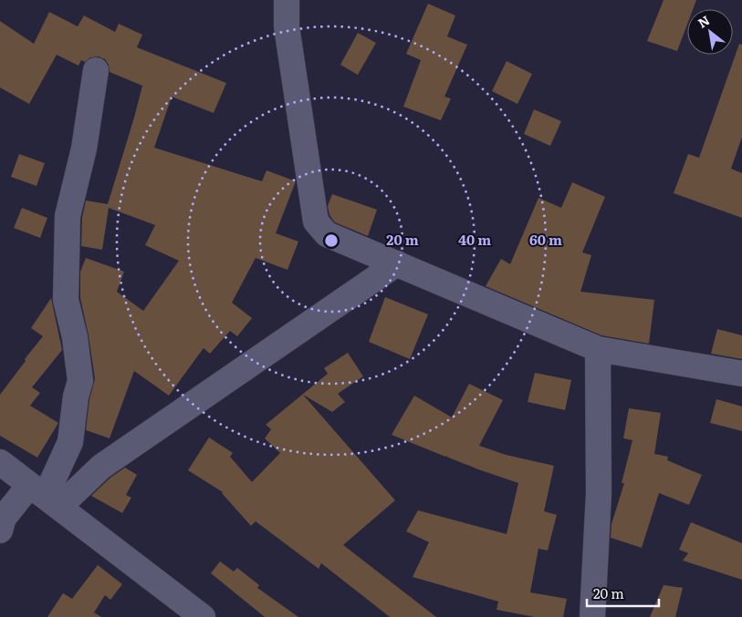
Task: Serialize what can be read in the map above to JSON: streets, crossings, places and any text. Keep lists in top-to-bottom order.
{
  "scale_bar": "20 m",
  "north": "top left",
  "rings": ["20 m", "40 m", "60 m"]
}
